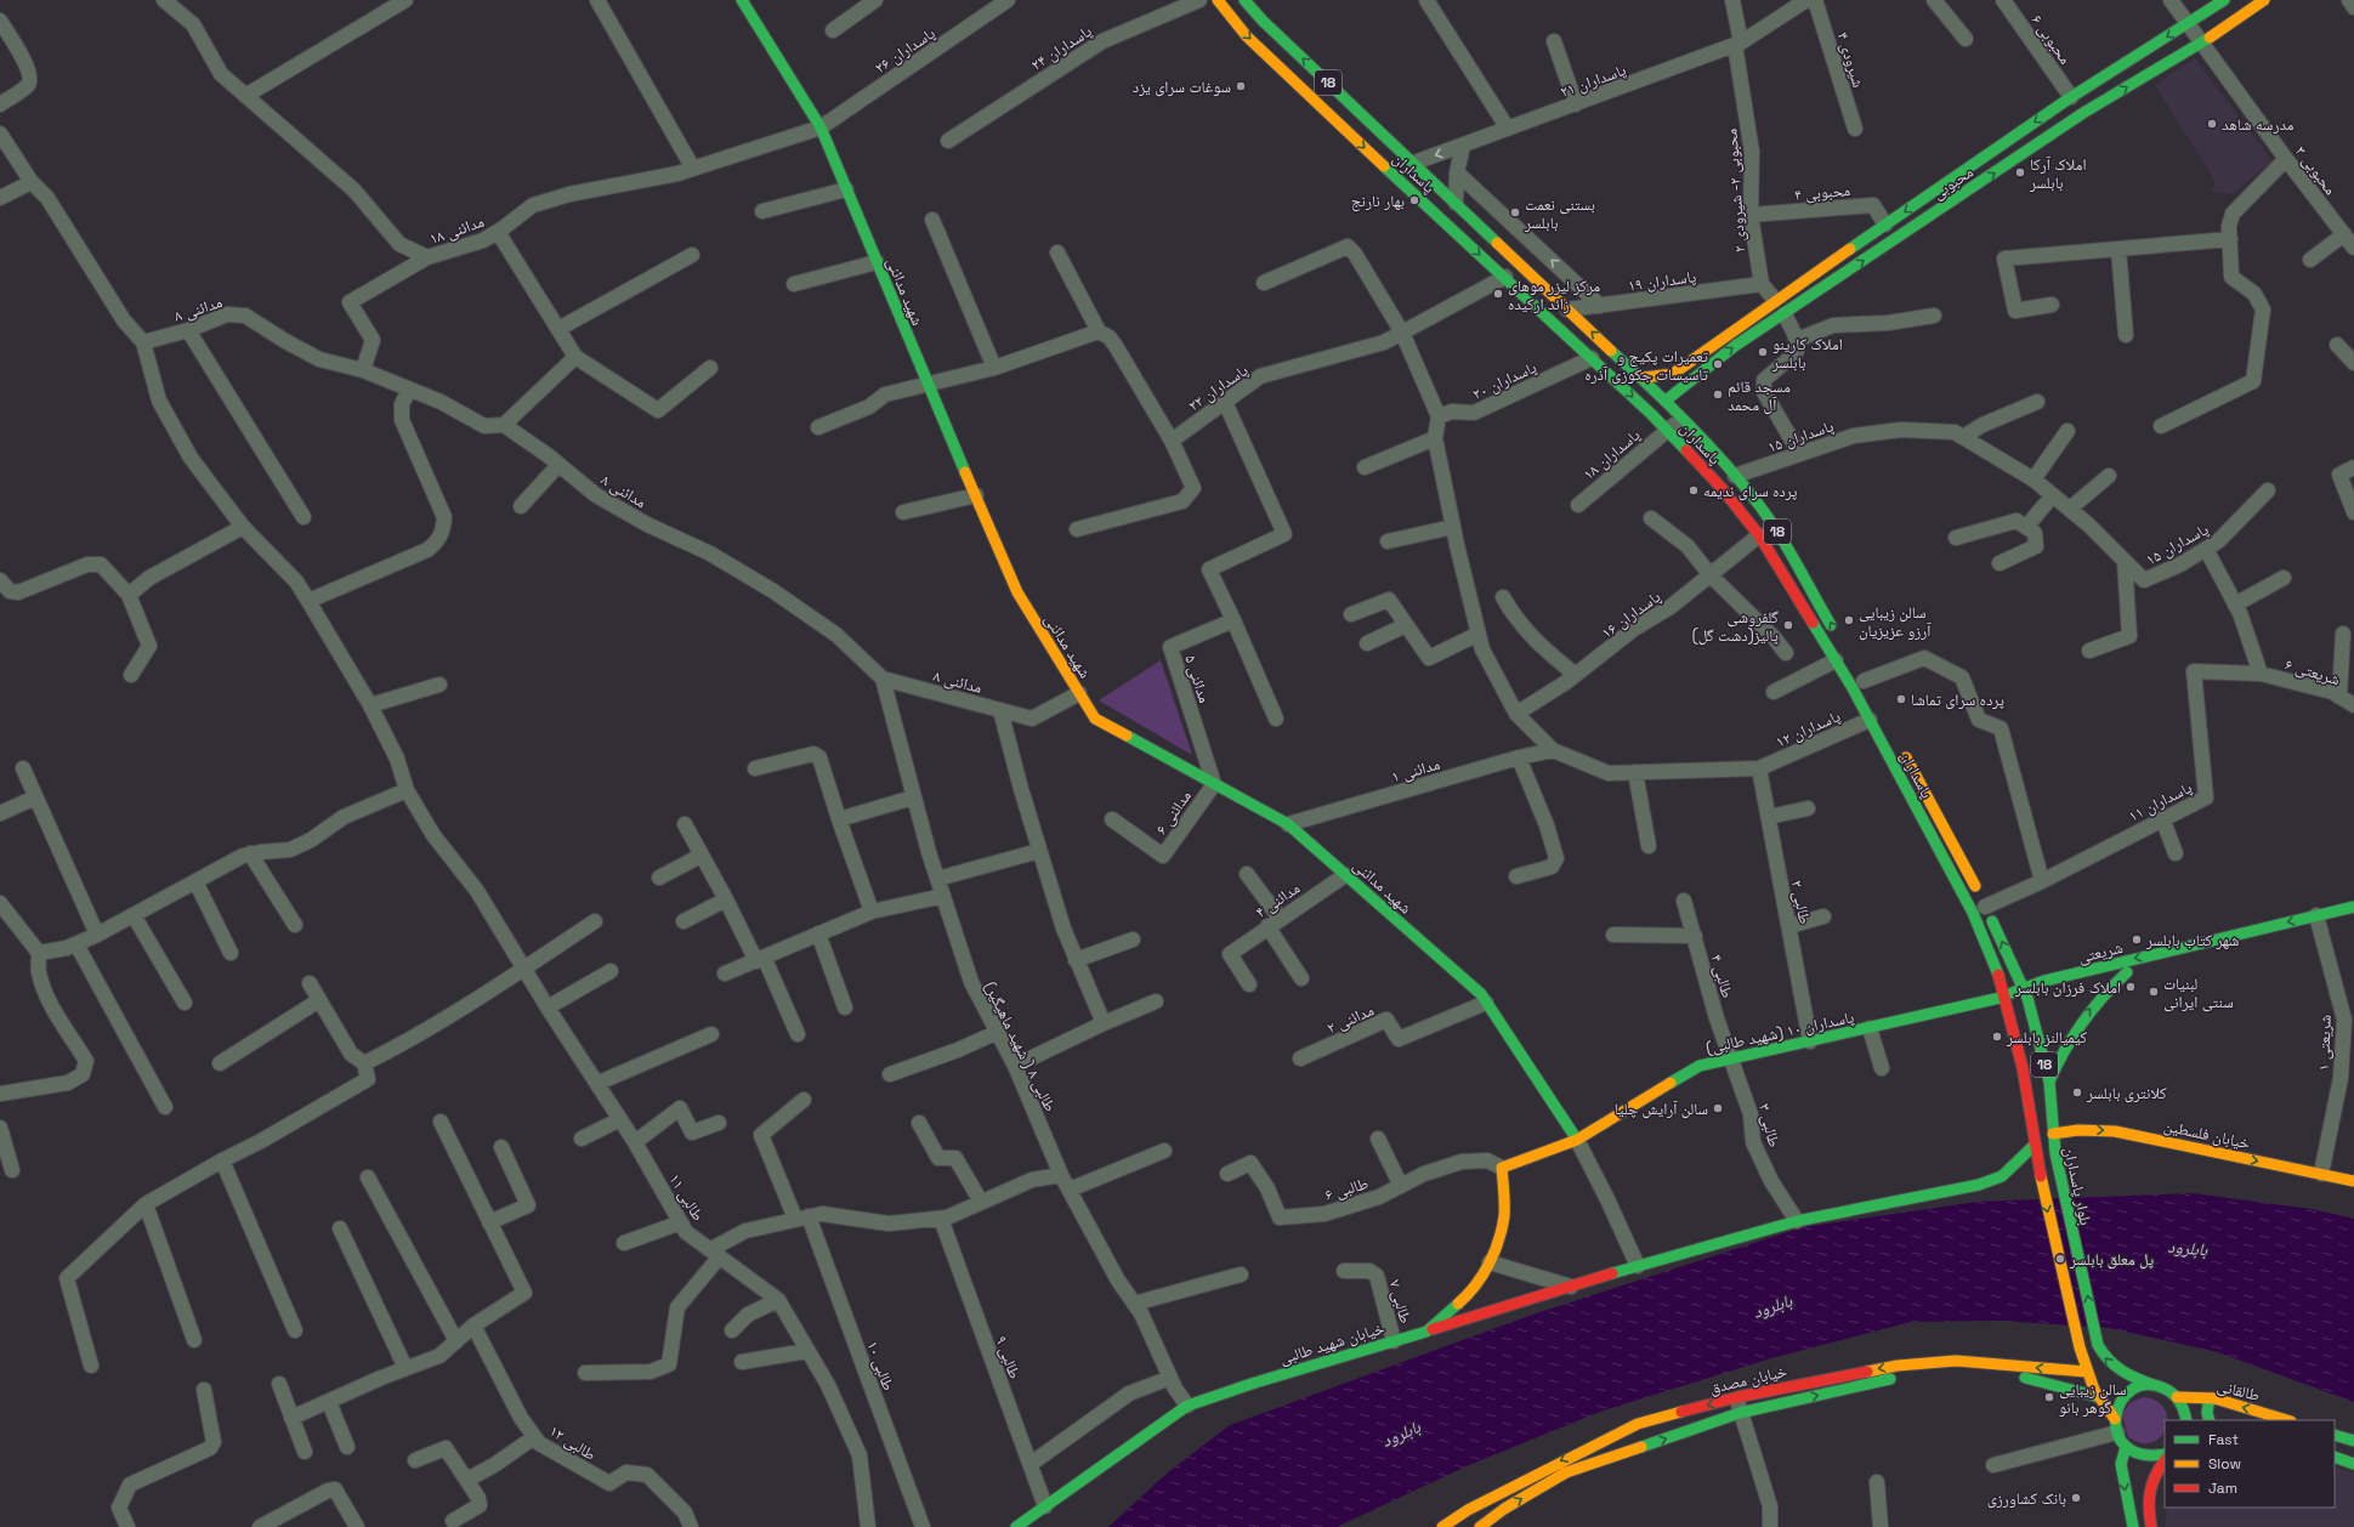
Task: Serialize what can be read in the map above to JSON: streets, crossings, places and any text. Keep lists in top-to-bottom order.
{
  "streets": {
    "street": [
      "محبوبی ۶",
      "پاسداران ۲۴",
      "پاسداران ۲۶",
      "شیرودی ۴",
      "پاسداران ۲۱",
      "18",
      "محبوبی ۳",
      "پاسداران",
      "محبوبی",
      "محبوبی ۲- شیرودی ۲",
      "محبوبی ۴",
      "مدائنی ۱۸",
      "پاسداران ۱۹",
      "شهید مدائنی",
      "مدائنی ۸",
      "پاسداران ۲۰",
      "پاسداران ۲۲",
      "پاسداران ۱۵",
      "پاسداران ۱۸",
      "پاسداران ۱۶",
      "شریعتی ۶",
      "مدائنی ۵",
      "پاسداران ۱۲",
      "مدائنی ۱",
      "پاسداران ۱۱",
      "مدائنی ۶",
      "مدائنی ۴",
      "طالبی ۲",
      "شریعتی",
      "طالبی ۴",
      "مدائنی ۲",
      "پاسداران ۱۰ (شهید طالبی)",
      "شریعتی ۱",
      "طالبی ۸ ( شهید ماهیگیر)",
      "طالبی ۳",
      "خیابان فلسطین",
      "بلوار پاسداران",
      "طالبی ۶",
      "طالبی ۱۱",
      "طالبی ۷",
      "خیابان شهید طالبی",
      "طالبی ۹",
      "طالبی ۱۰",
      "خیابان مصدق",
      "طالقانی",
      "طالبی ۱۲"
    ]
  },
  "crossings": [
    ["محبوبی ۶", "محبوبی"],
    ["پاسداران ۲۶", "مدائنی ۱۸"],
    ["پاسداران ۲۶", "شهید مدائنی"],
    ["پاسداران ۲۱", "پاسداران"],
    ["پاسداران ۲۱", "محبوبی ۲- شیرودی ۲"],
    ["محبوبی ۳", "محبوبی"],
    ["پاسداران", "محبوبی"],
    ["پاسداران", "پاسداران ۱۹"],
    ["پاسداران", "پاسداران ۲۰"],
    ["پاسداران", "پاسداران ۲۲"],
    ["پاسداران", "پاسداران ۱۵"],
    ["پاسداران", "پاسداران ۱۸"],
    ["پاسداران", "پاسداران ۱۶"],
    ["پاسداران", "پاسداران ۱۲"],
    ["پاسداران", "پاسداران ۱۱"],
    ["پاسداران", "شریعتی"],
    ["پاسداران", "پاسداران ۱۰ (شهید طالبی)"],
    ["پاسداران", "خیابان فلسطین"],
    ["پاسداران", "بلوار پاسداران"],
    ["پاسداران", "خیابان مصدق"],
    ["محبوبی", "محبوبی ۴"],
    ["محبوبی ۲- شیرودی ۲", "محبوبی ۴"],
    ["محبوبی ۲- شیرودی ۲", "پاسداران ۱۹"],
    ["مدائنی ۱۸", "شهید مدائنی"],
    ["شهید مدائنی", "مدائنی ۸"],
    ["شهید مدائنی", "مدائنی ۵"],
    ["شهید مدائنی", "مدائنی ۱"],
    ["شهید مدائنی", "مدائنی ۶"],
    ["شهید مدائنی", "مدائنی ۴"],
    ["شهید مدائنی", "مدائنی ۲"],
    ["شهید مدائنی", "پاسداران ۱۰ (شهید طالبی)"],
    ["مدائنی ۸", "طالبی ۸ ( شهید ماهیگیر)"],
    ["مدائنی ۸", "طالبی ۱۱"],
    ["شریعتی ۶", "پاسداران ۱۱"],
    ["مدائنی ۵", "مدائنی ۶"],
    ["پاسداران ۱۲", "طالبی ۲"],
    ["طالبی ۲", "پاسداران ۱۰ (شهید طالبی)"],
    ["شریعتی", "پاسداران ۱۰ (شهید طالبی)"],
    ["شریعتی", "شریعتی ۱"],
    ["طالبی ۴", "پاسداران ۱۰ (شهید طالبی)"],
    ["طالبی ۴", "طالبی ۳"],
    ["پاسداران ۱۰ (شهید طالبی)", "طالبی ۳"],
    ["شریعتی ۱", "خیابان فلسطین"],
    ["طالبی ۸ ( شهید ماهیگیر)", "خیابان شهید طالبی"],
    ["خیابان فلسطین", "بلوار پاسداران"],
    ["بلوار پاسداران", "طالقانی"],
    ["طالبی ۶", "خیابان شهید طالبی"],
    ["طالبی ۷", "خیابان شهید طالبی"],
    ["خیابان شهید طالبی", "طالبی ۹"]
  ],
  "one_way": ["خیابان فلسطین", "طالقانی"],
  "water": ["بابلرود"],
  "places": [
    "سوغات سرای یزد",
    "مدرسه شاهد",
    "املاک آرکا بابلسر",
    "بهار نارنج",
    "بستنی نعمت بابلسر",
    "مرکز لیزر موهای زائد ارکیده",
    "املاک کارینو بابلسر",
    "تعمیرات پکیج و تاسیسات جکوزی آذره",
    "مسجد قائم آل محمد",
    "پرده سرای ندیمه",
    "سالن زیبایی آرزو عزیزیان",
    "گلفروشی پالیز(دشت گل)",
    "پرده سرای تماشا",
    "شهر کتاب بابلسر",
    "املاک فرزان بابلسر",
    "لبنیات سنتی ایرانی",
    "کیمیالنز بابلسر",
    "کلانتری بابلسر",
    "سالن آرایش چلیا",
    "پل معلق بابلسر",
    "سالن زیبایی گوهر بانو",
    "بانک کشاورزی"
  ],
  "legend": ["Fast", "Slow", "Jam"]
}
